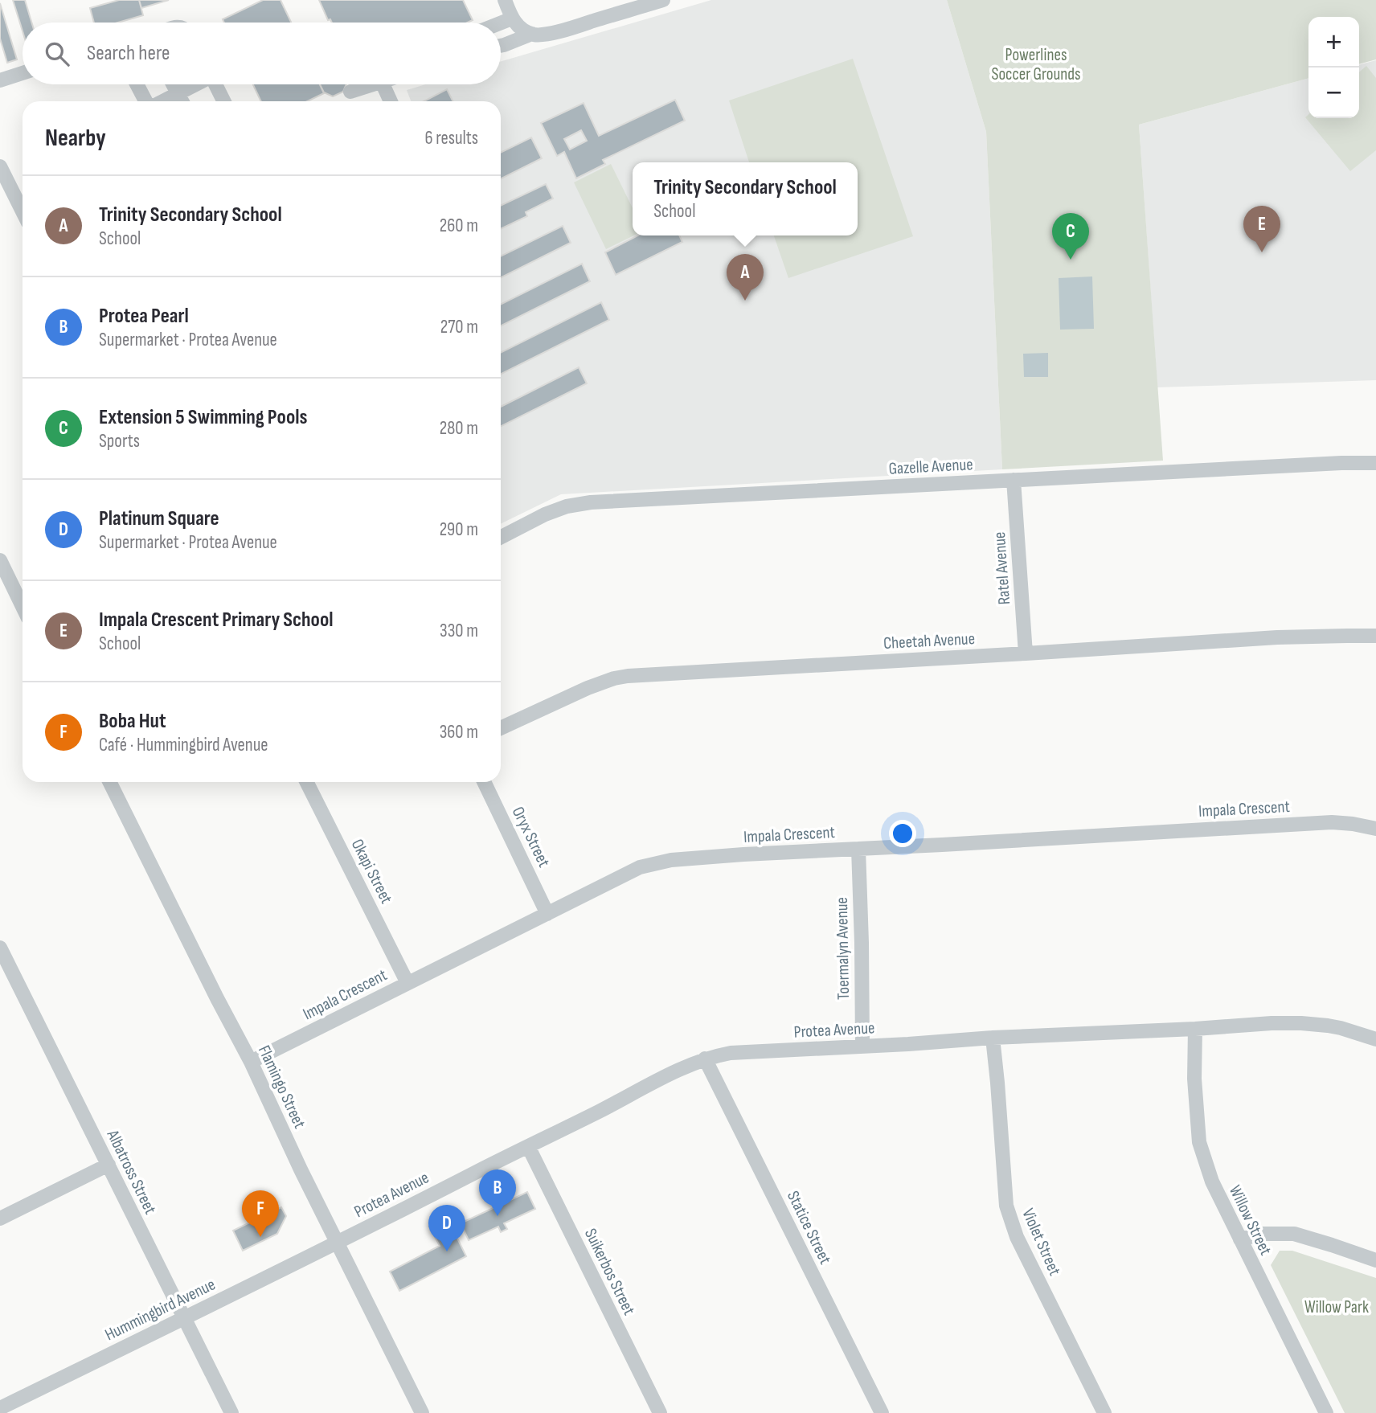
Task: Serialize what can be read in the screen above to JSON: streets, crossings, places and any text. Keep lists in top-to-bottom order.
{
  "streets": {
    "street": [
      "Gazelle Avenue",
      "Ratel Avenue",
      "Cheetah Avenue",
      "Impala Crescent",
      "Oryx Street",
      "Okapi Street",
      "Toermalyn Avenue",
      "Protea Avenue",
      "Flamingo Street",
      "Albatross Street",
      "Willow Street",
      "Statice Street",
      "Violet Street",
      "Suikerbos Street",
      "Hummingbird Avenue"
    ]
  },
  "crossings": [
    ["Gazelle Avenue", "Ratel Avenue"],
    ["Ratel Avenue", "Cheetah Avenue"],
    ["Impala Crescent", "Oryx Street"],
    ["Impala Crescent", "Okapi Street"],
    ["Impala Crescent", "Toermalyn Avenue"],
    ["Impala Crescent", "Flamingo Street"],
    ["Toermalyn Avenue", "Protea Avenue"],
    ["Protea Avenue", "Flamingo Street"],
    ["Protea Avenue", "Willow Street"],
    ["Protea Avenue", "Statice Street"],
    ["Protea Avenue", "Violet Street"],
    ["Protea Avenue", "Suikerbos Street"],
    ["Protea Avenue", "Hummingbird Avenue"],
    ["Flamingo Street", "Hummingbird Avenue"],
    ["Albatross Street", "Hummingbird Avenue"]
  ],
  "parks": ["Powerlines Soccer Grounds", "Willow Park"],
  "page": {
    "map_buttons": ["+", "−"],
    "search": "Search here",
    "heading": ["Nearby", "6 results"],
    "popup": ["Trinity Secondary School", "School"],
    "list": [
      {
        "mark": "A",
        "name": "Trinity Secondary School",
        "note": "School",
        "value": "260 m"
      },
      {
        "mark": "B",
        "name": "Protea Pearl",
        "note": "Supermarket · Protea Avenue",
        "value": "270 m"
      },
      {
        "mark": "C",
        "name": "Extension 5 Swimming Pools",
        "note": "Sports",
        "value": "280 m"
      },
      {
        "mark": "D",
        "name": "Platinum Square",
        "note": "Supermarket · Protea Avenue",
        "value": "290 m"
      },
      {
        "mark": "E",
        "name": "Impala Crescent Primary School",
        "note": "School",
        "value": "330 m"
      },
      {
        "mark": "F",
        "name": "Boba Hut",
        "note": "Café · Hummingbird Avenue",
        "value": "360 m"
      }
    ],
    "pins": [
      "E",
      "C",
      "A",
      "B",
      "F",
      "D"
    ]
  }
}
